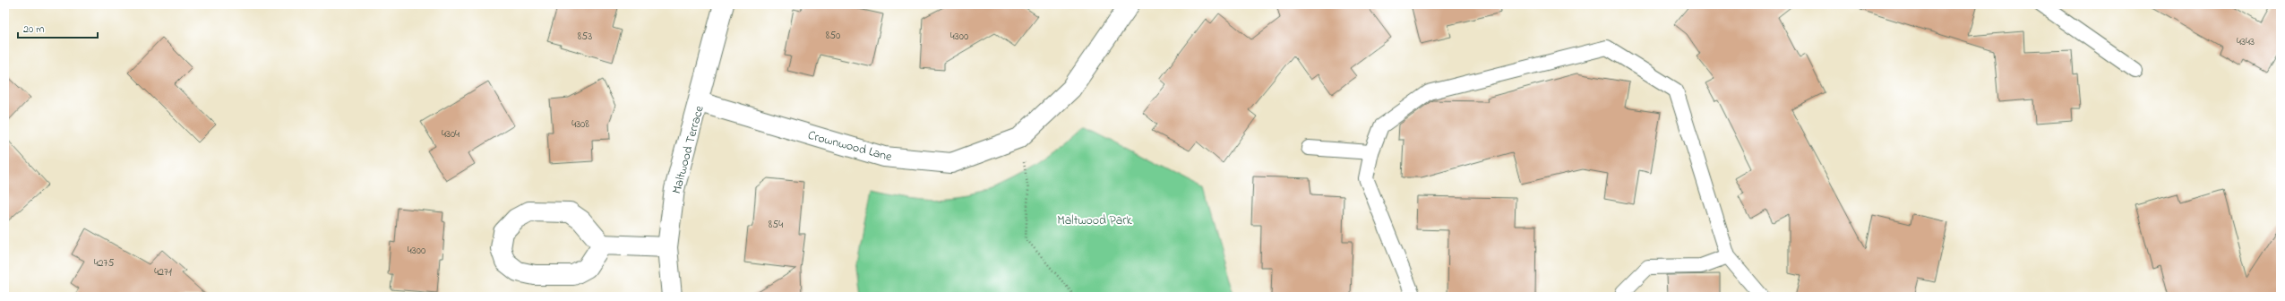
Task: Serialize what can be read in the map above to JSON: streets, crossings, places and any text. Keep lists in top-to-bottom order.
{
  "streets": {
    "street": ["Crownwood Lane", "Maltwood Terrace"]
  },
  "crossings": [
    ["Crownwood Lane", "Maltwood Terrace"]
  ],
  "parks": ["Maltwood Park"],
  "house_numbers": [
    "850",
    "853",
    "4300",
    "4343",
    "4308",
    "4304",
    "854",
    "4300",
    "4275",
    "4271"
  ],
  "scale_bar": "20 m"
}
